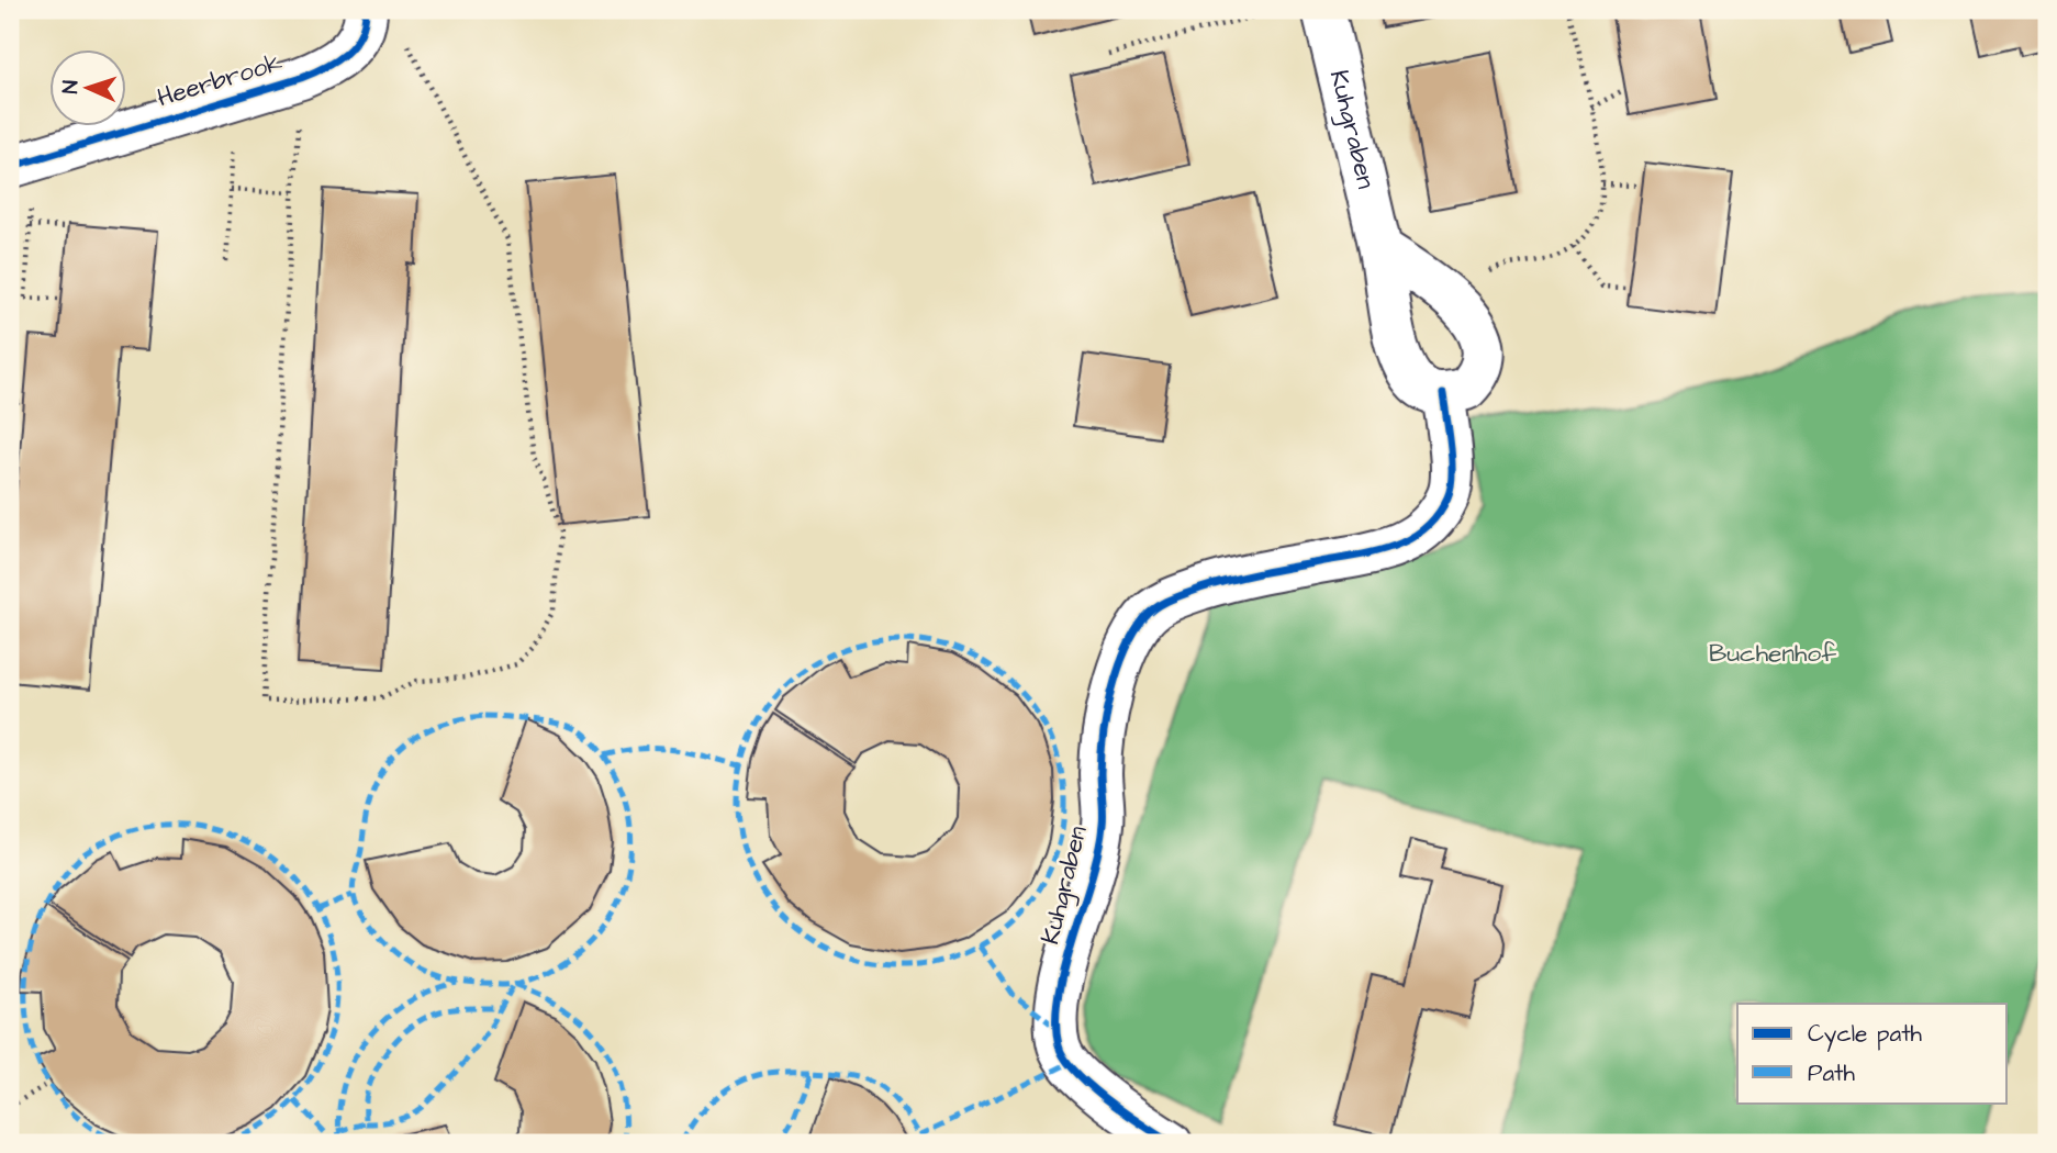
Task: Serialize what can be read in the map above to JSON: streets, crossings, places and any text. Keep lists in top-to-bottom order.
{
  "streets": {
    "street": ["Heerbrook", "Kuhgraben"]
  },
  "parks": ["Buchenhof"],
  "legend": ["Cycle path", "Path"],
  "north": "left"
}
